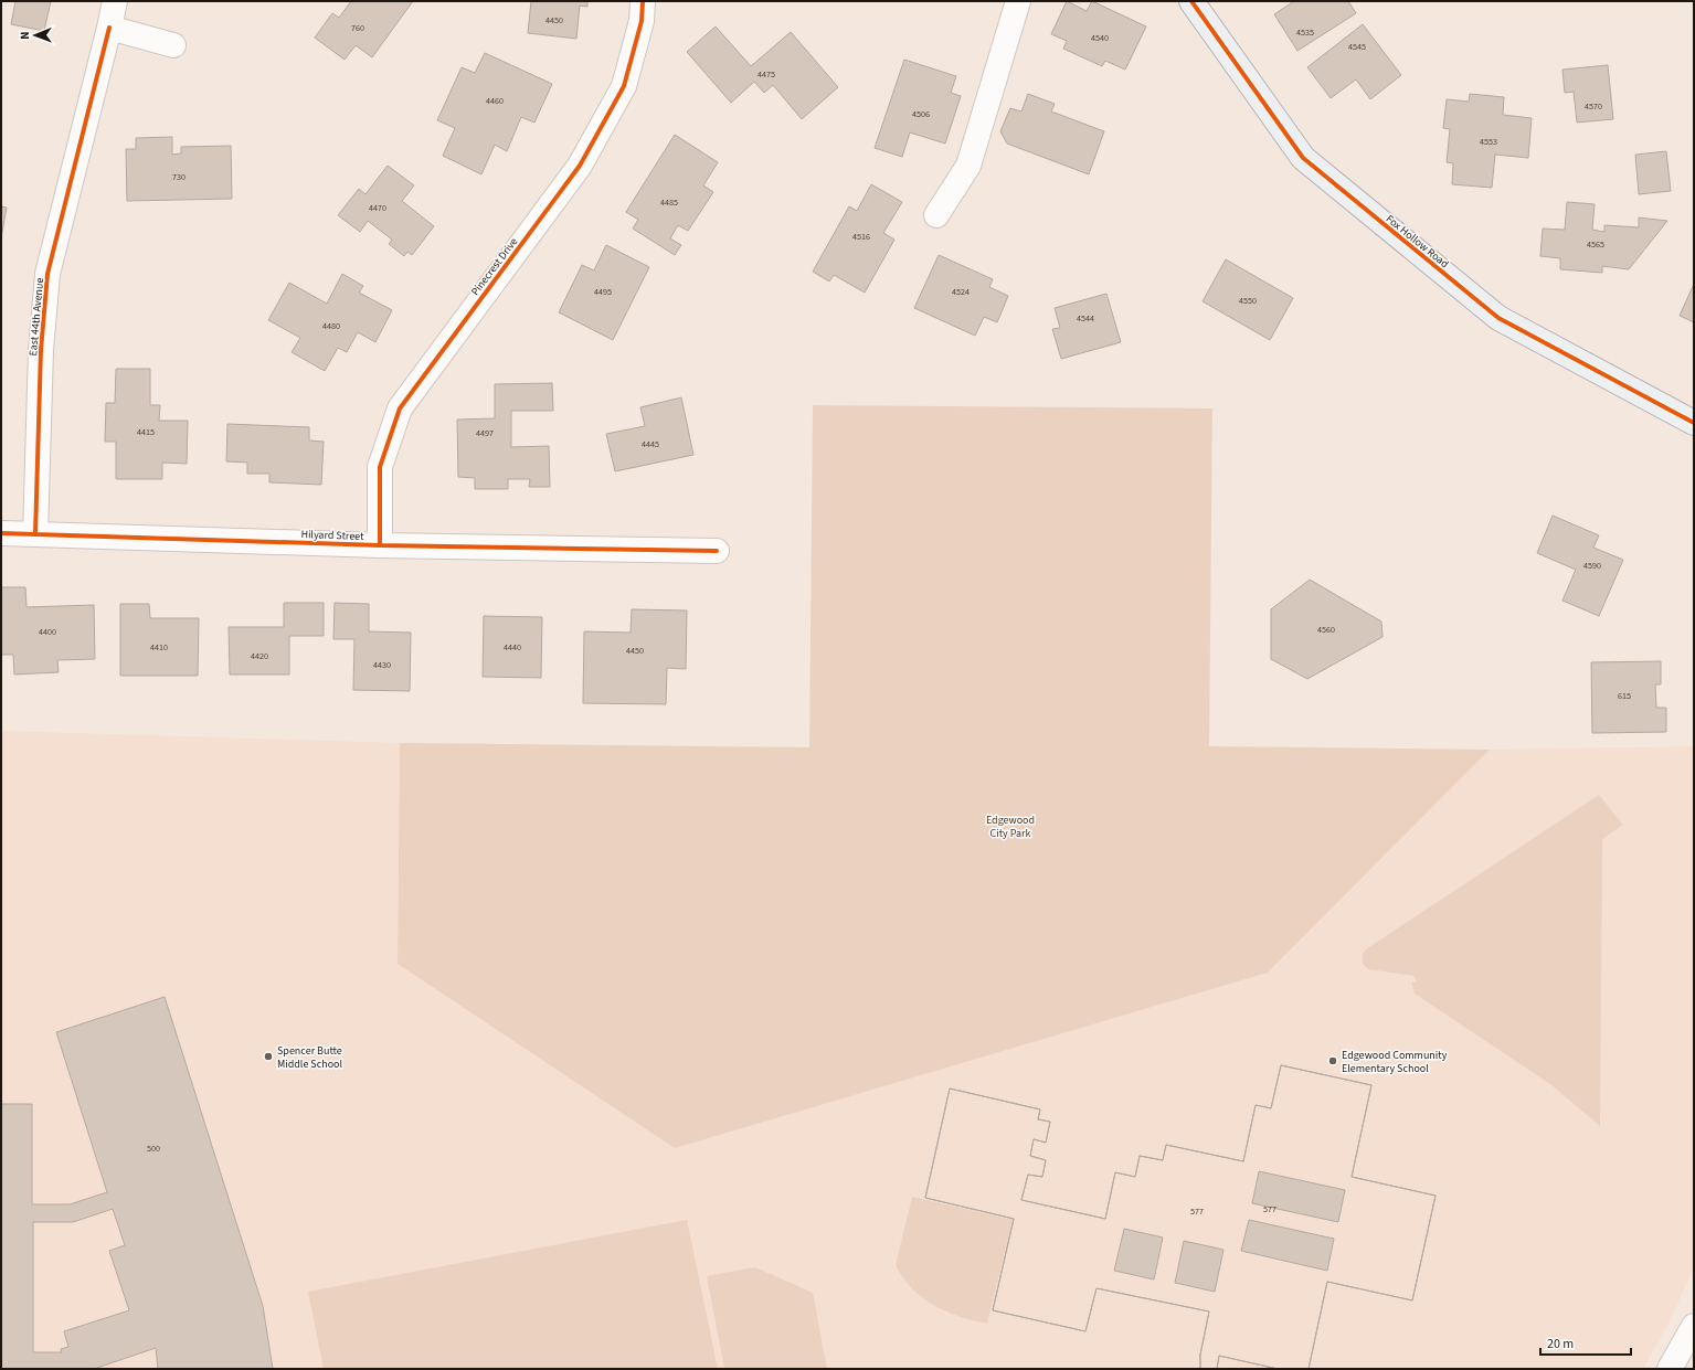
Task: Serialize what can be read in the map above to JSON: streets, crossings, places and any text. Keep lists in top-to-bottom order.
{
  "streets": {
    "main road": ["Fox Hollow Road"],
    "street": ["Pinecrest Drive", "East 44th Avenue", "Hilyard Street"]
  },
  "crossings": [
    ["Pinecrest Drive", "Hilyard Street"],
    ["East 44th Avenue", "Hilyard Street"]
  ],
  "parks": ["Edgewood City Park"],
  "places": ["Spencer Butte Middle School", "Edgewood Community Elementary School"],
  "house_numbers": [
    "4450",
    "760",
    "4535",
    "4540",
    "4545",
    "4475",
    "4460",
    "4570",
    "4506",
    "4553",
    "730",
    "4485",
    "4470",
    "4516",
    "4565",
    "4495",
    "4524",
    "4550",
    "4544",
    "4480",
    "4415",
    "4497",
    "4445",
    "4590",
    "4560",
    "4400",
    "4410",
    "4440",
    "4450",
    "4420",
    "4430",
    "615",
    "500",
    "577",
    "577"
  ],
  "scale_bar": "20 m",
  "north": "left"
}
